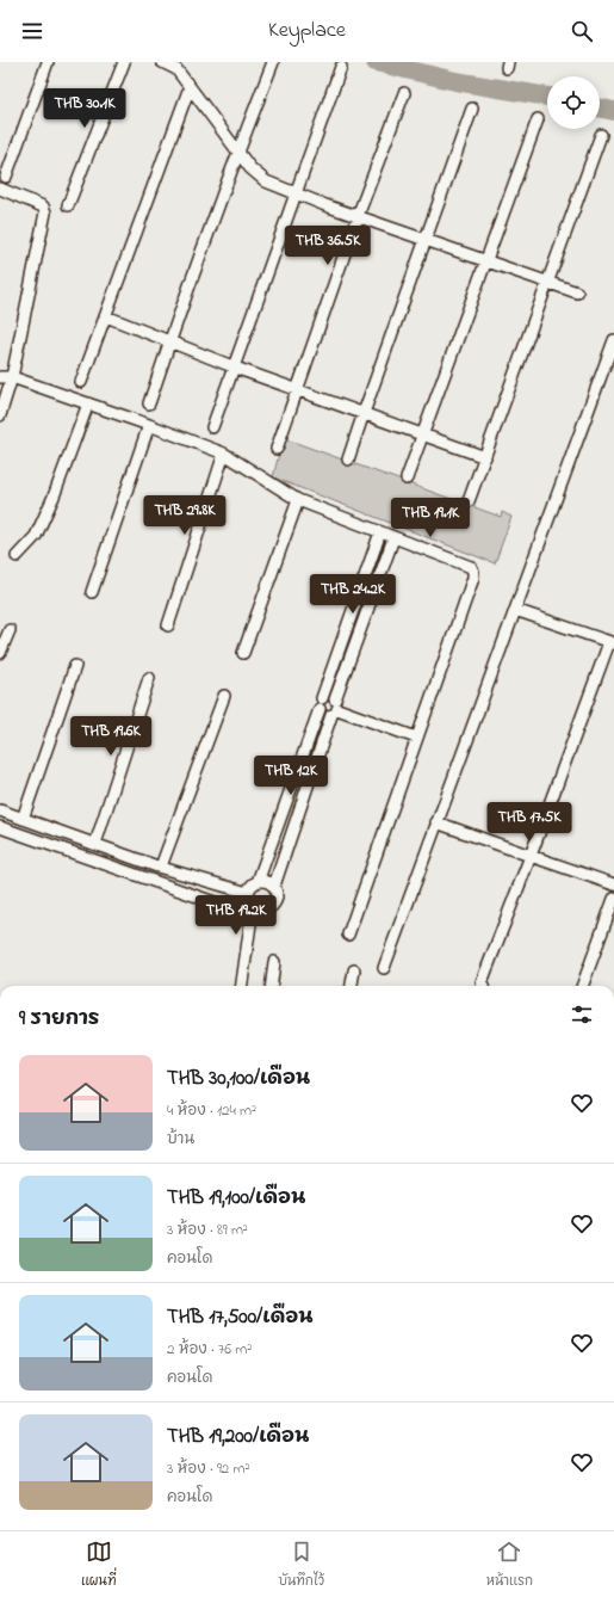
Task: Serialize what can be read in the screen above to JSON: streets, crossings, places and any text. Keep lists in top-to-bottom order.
{
  "page": {
    "header": "Keyplace",
    "price": [
      "THB 30.1K",
      "THB 36.5K",
      "THB 29.8K",
      "THB 19.1K",
      "THB 24.2K",
      "THB 19.6K",
      "THB 12K",
      "THB 17.5K",
      "THB 19.2K"
    ],
    "heading": "9 รายการ",
    "list": [
      {
        "name": "THB 30,100/เดือน",
        "note": "4 ห้อง · 124 m² · บ้าน"
      },
      {
        "name": "THB 19,100/เดือน",
        "note": "3 ห้อง · 89 m² · คอนโด"
      },
      {
        "name": "THB 17,500/เดือน",
        "note": "2 ห้อง · 76 m² · คอนโด"
      },
      {
        "name": "THB 19,200/เดือน",
        "note": "3 ห้อง · 92 m² · คอนโด"
      }
    ],
    "tabs": ["แผนที่", "บันทึกไว้", "หน้าแรก"]
  }
}
